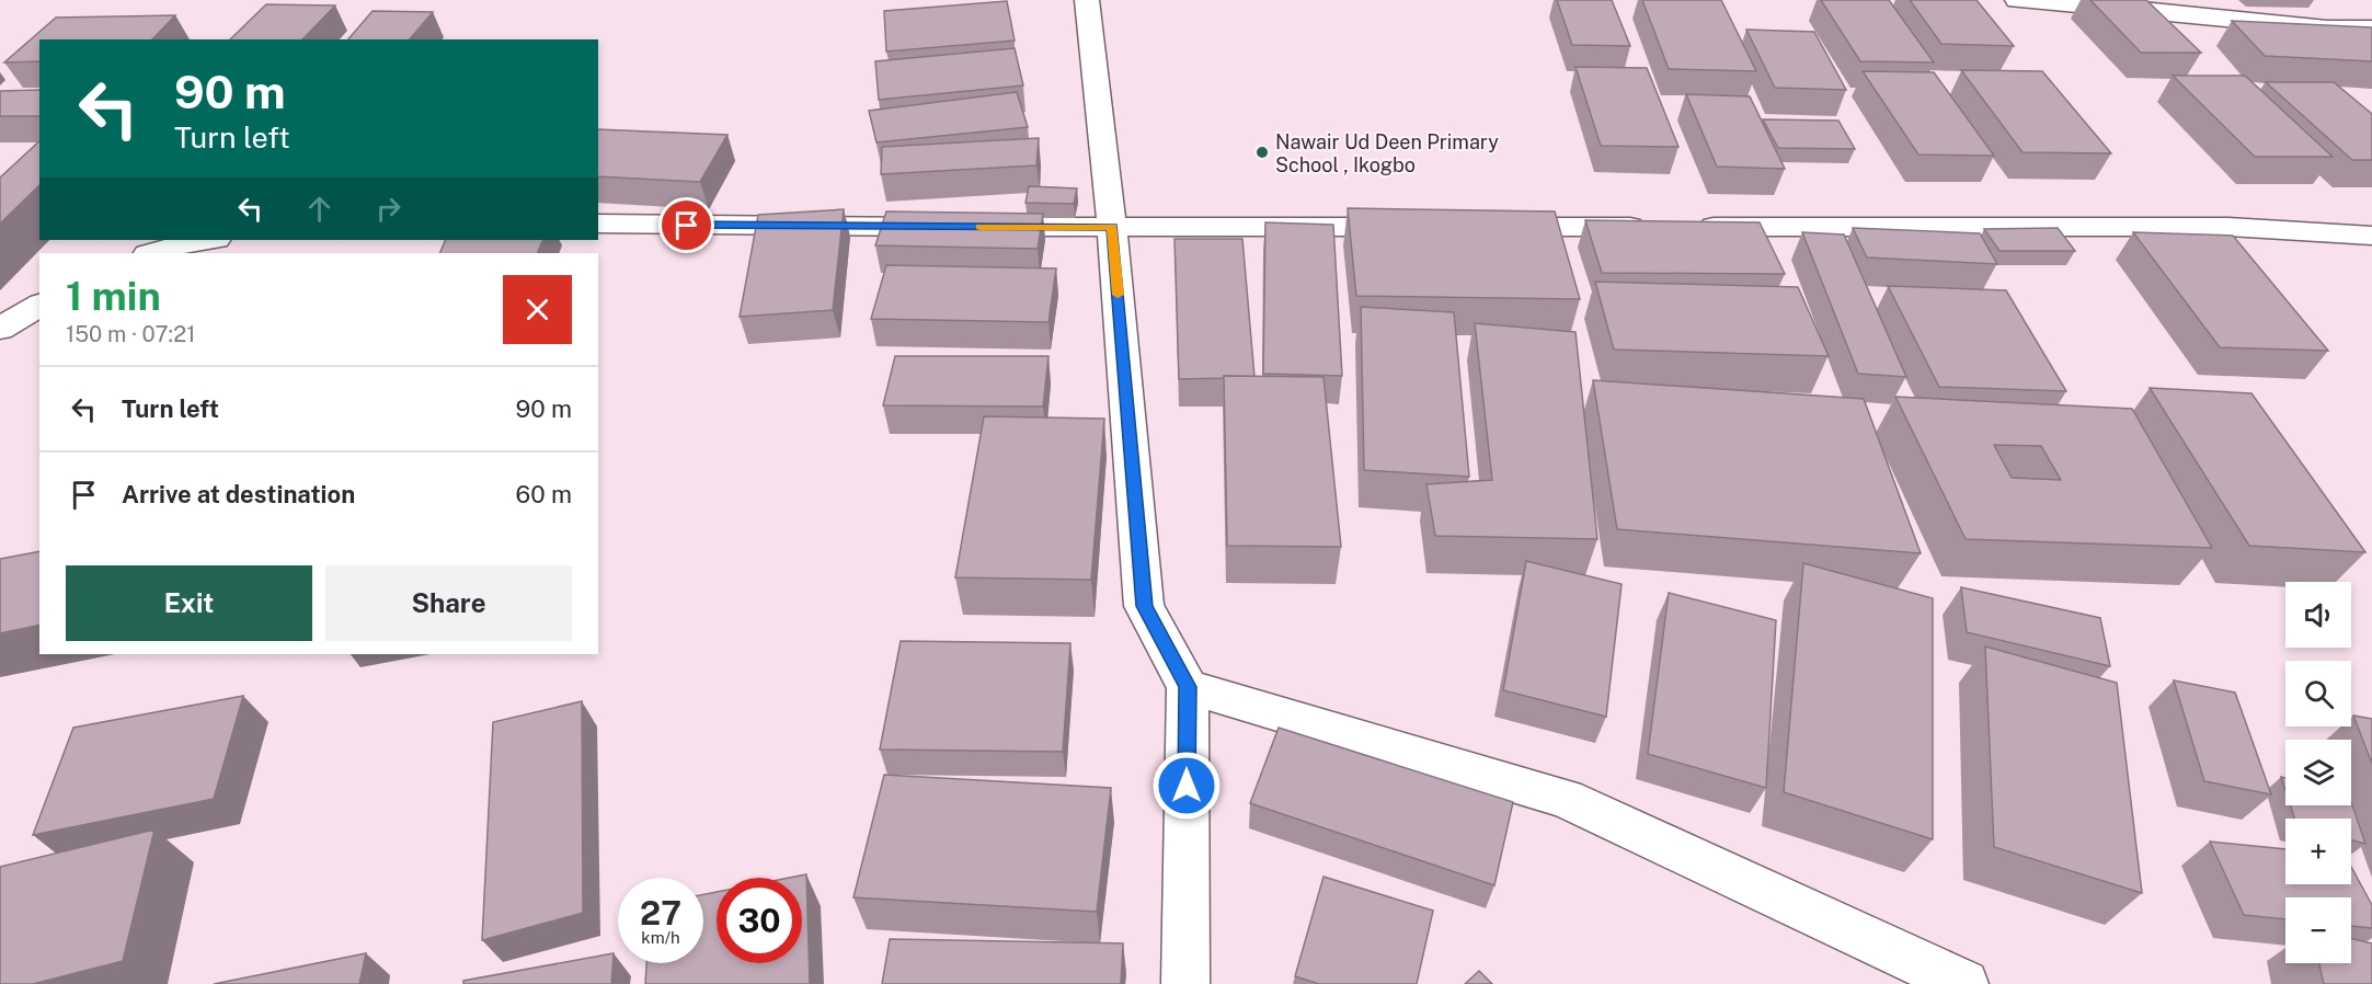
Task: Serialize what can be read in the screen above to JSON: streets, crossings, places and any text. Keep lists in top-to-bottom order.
{
  "places": ["Nawair Ud Deen Primary School , Ikogbo"],
  "page": {
    "turn": ["90 m", "Turn left"],
    "heading": ["1 min", "150 m · 07:21"],
    "list": [
      {
        "name": "Turn left",
        "value": "90 m"
      },
      {
        "name": "Arrive at destination",
        "value": "60 m"
      }
    ],
    "buttons": ["Exit", "Share"],
    "map_buttons": ["+", "−"],
    "speed": "27 km/h",
    "limit": "30"
  }
}
